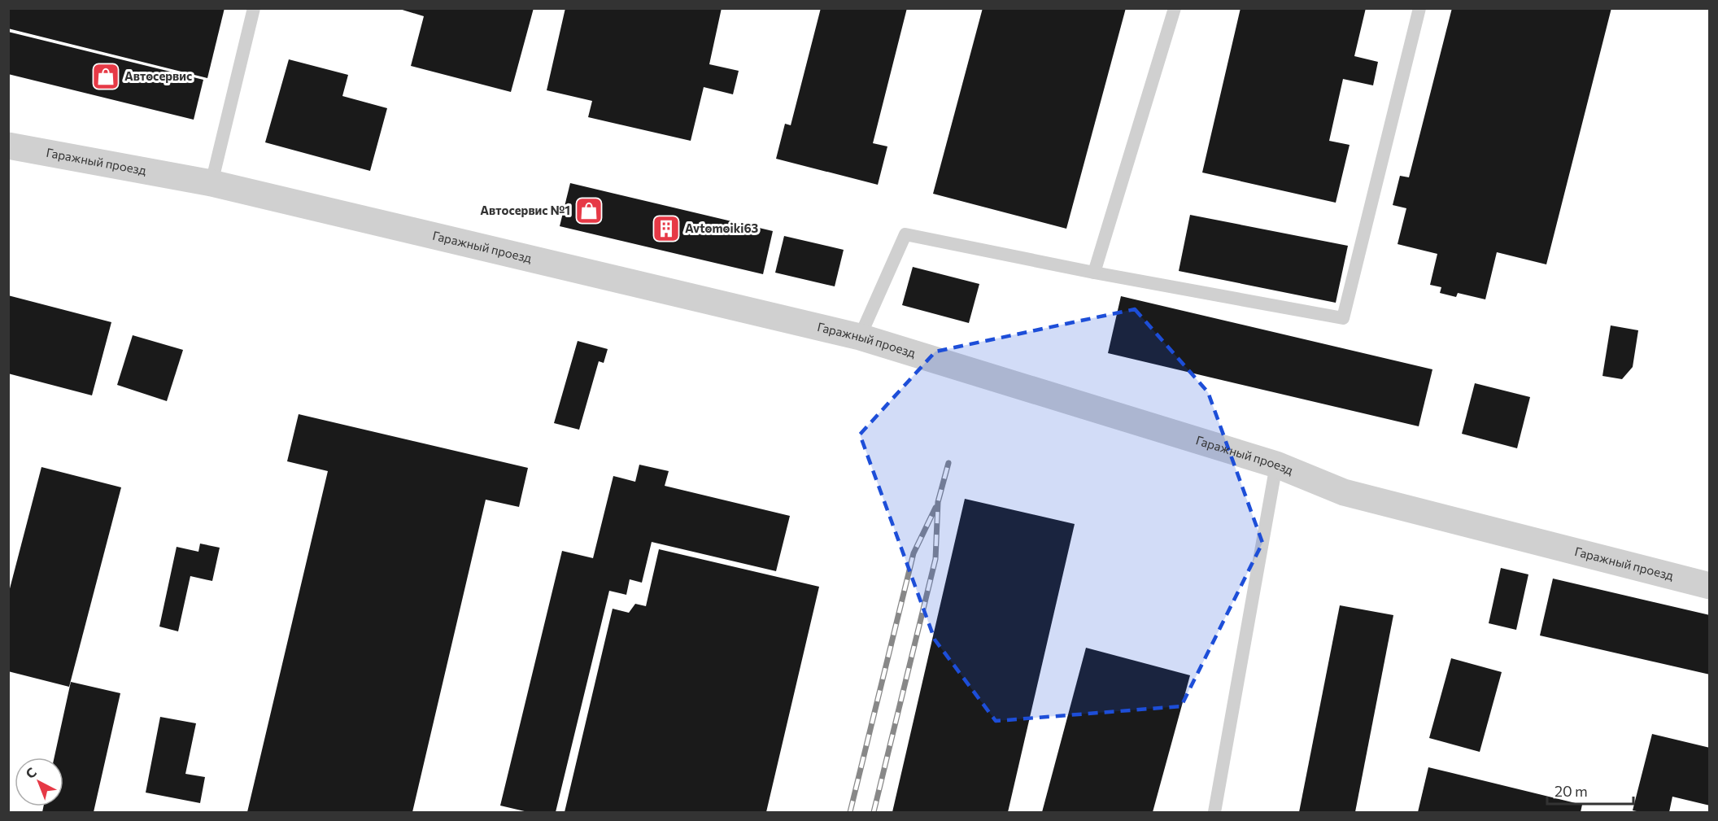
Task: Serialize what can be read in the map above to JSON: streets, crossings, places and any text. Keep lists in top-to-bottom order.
{
  "streets": {
    "street": ["Гаражный проезд"]
  },
  "places": {
    "shop": ["Автосервис", "Автосервис №1"],
    "building": ["Avtomoiki63"]
  },
  "scale_bar": "20 m",
  "north": "top left"
}
